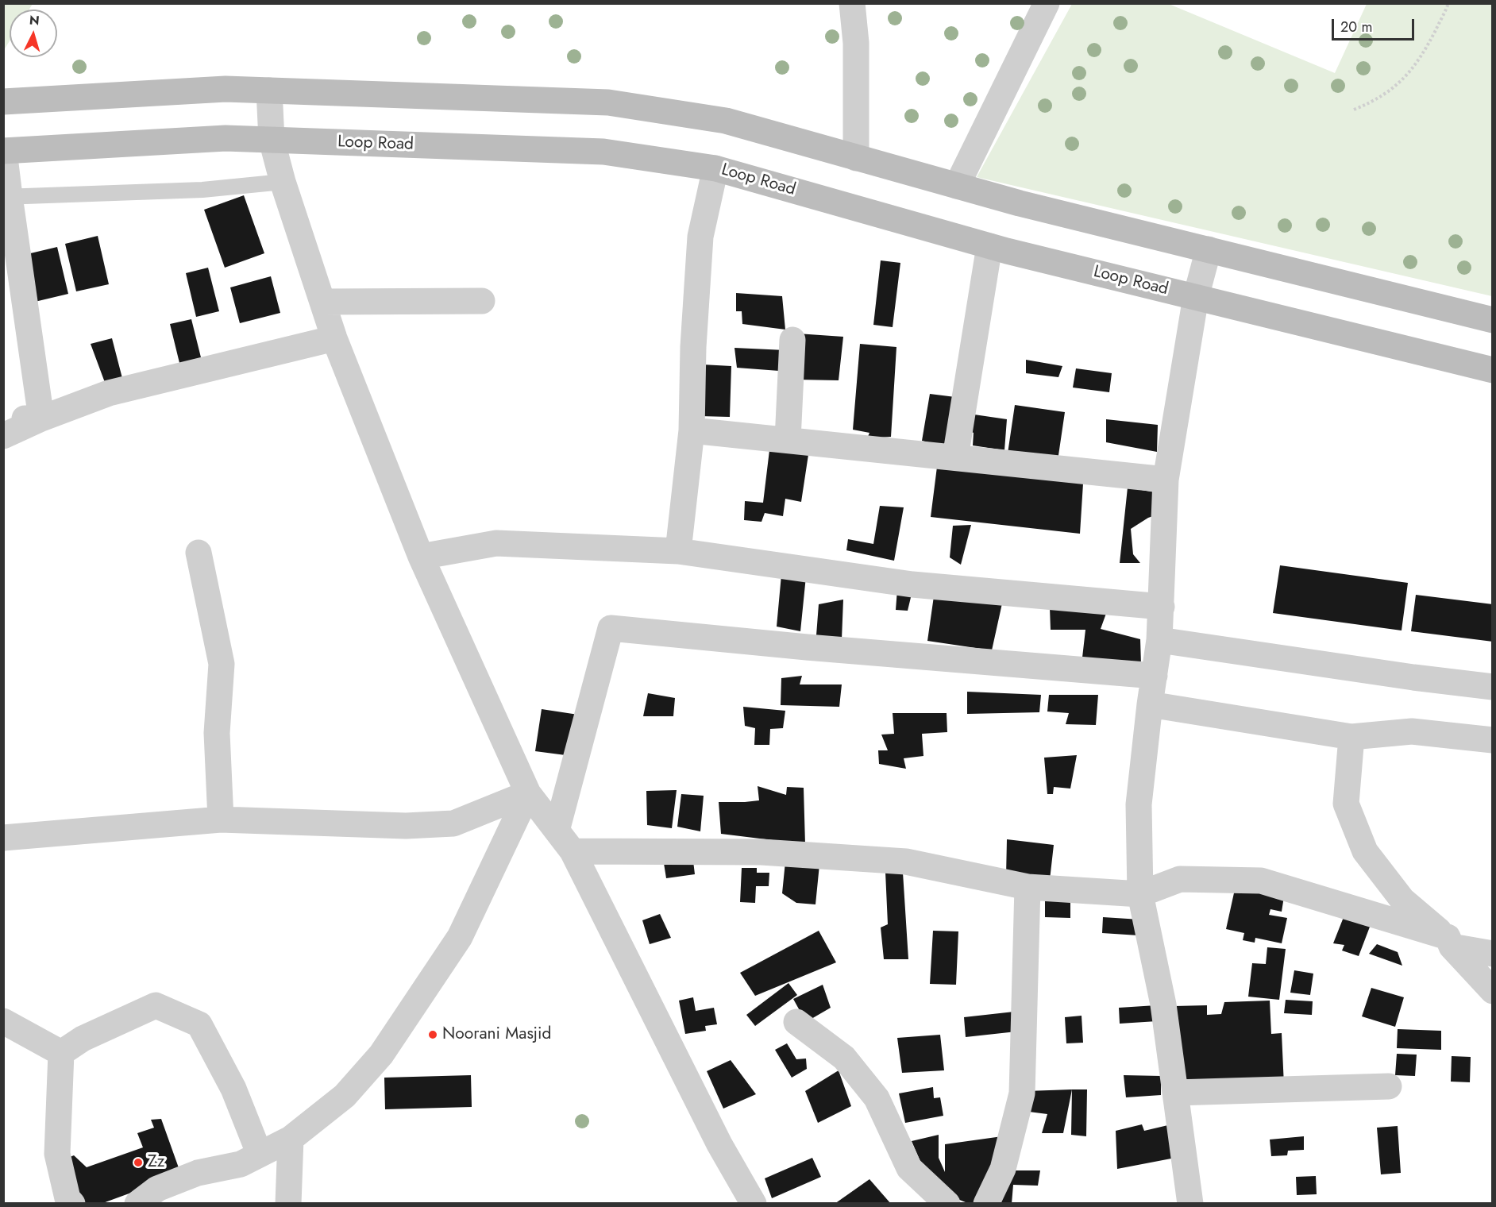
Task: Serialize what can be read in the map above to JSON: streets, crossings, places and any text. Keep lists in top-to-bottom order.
{
  "streets": {
    "main road": ["Loop Road"]
  },
  "places": ["Noorani Masjid", "Zz"],
  "scale_bar": "20 m",
  "north": "top"
}
